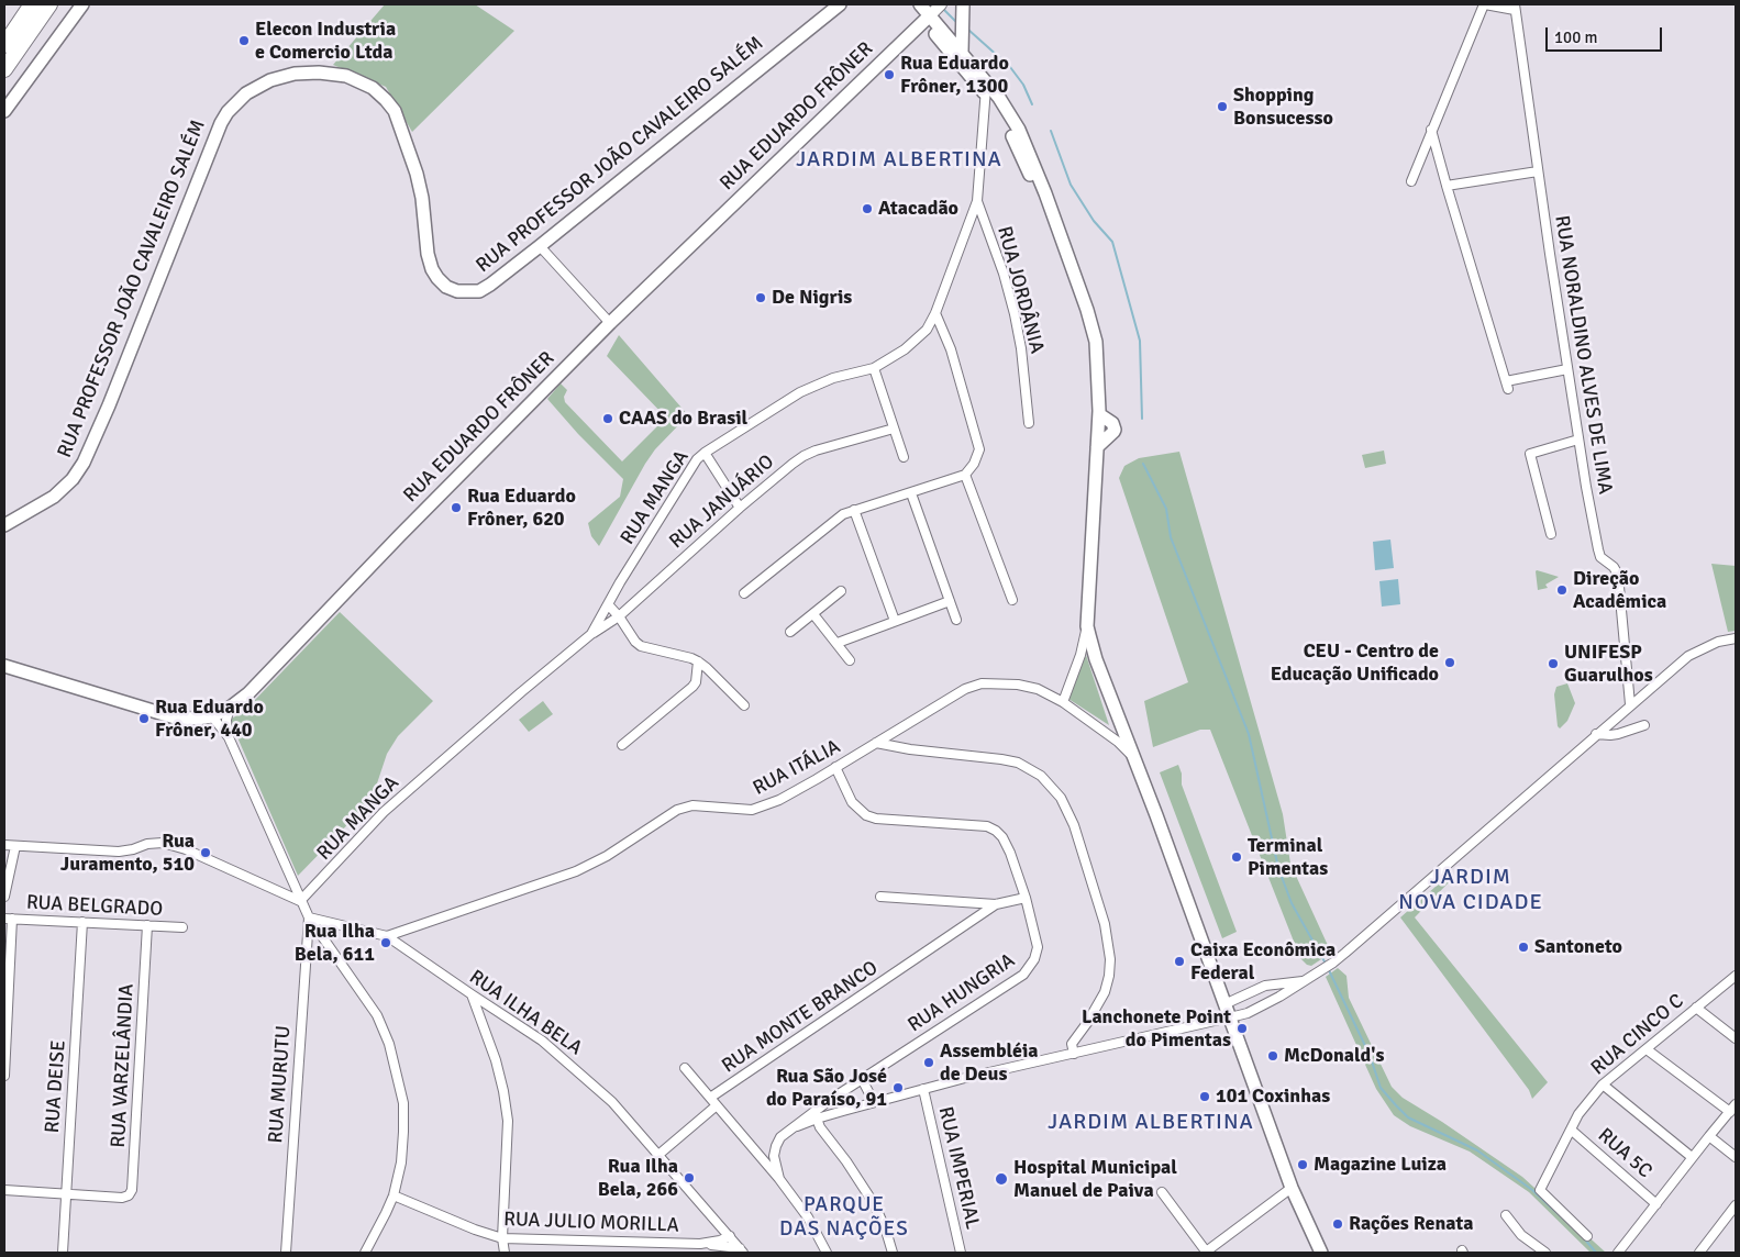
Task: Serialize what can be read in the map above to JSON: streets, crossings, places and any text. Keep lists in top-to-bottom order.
{
  "streets": {
    "main road": ["RUA EDUARDO FRÔNER", "RUA PROFESSOR JOÃO CAVALEIRO SALÉM"],
    "street": [
      "RUA JORDÂNIA",
      "RUA NORALDINO ALVES DE LIMA",
      "RUA MANGA",
      "RUA JANUÁRIO",
      "RUA ITÁLIA",
      "RUA BELGRADO",
      "RUA HUNGRIA",
      "RUA ILHA BELA",
      "RUA MONTE BRANCO",
      "RUA CINCO C",
      "RUA VARZELÂNDIA",
      "RUA MURUTU",
      "RUA DEISE",
      "RUA 5C",
      "RUA IMPERIAL",
      "RUA JULIO MORILLA"
    ]
  },
  "crossings": [
    ["RUA JORDÂNIA", "RUA MANGA"],
    ["RUA MANGA", "RUA JANUÁRIO"],
    ["RUA ITÁLIA", "RUA HUNGRIA"],
    ["RUA ITÁLIA", "RUA ILHA BELA"],
    ["RUA BELGRADO", "RUA VARZELÂNDIA"],
    ["RUA BELGRADO", "RUA DEISE"],
    ["RUA HUNGRIA", "RUA MONTE BRANCO"],
    ["RUA ILHA BELA", "RUA MURUTU"],
    ["RUA ILHA BELA", "RUA JULIO MORILLA"],
    ["RUA CINCO C", "RUA 5C"],
    ["RUA VARZELÂNDIA", "RUA DEISE"]
  ],
  "districts": [
    "JARDIM ALBERTINA",
    "JARDIM NOVA CIDADE",
    "JARDIM ALBERTINA",
    "PARQUE DAS NAÇÕES"
  ],
  "places": [
    "Elecon Industria e Comercio Ltda",
    "Rua Eduardo Frôner, 1300",
    "Shopping Bonsucesso",
    "Atacadão",
    "De Nigris",
    "CAAS do Brasil",
    "Rua Eduardo Frôner, 620",
    "Direção Acadêmica",
    "CEU - Centro de Educação Unificado",
    "UNIFESP Guarulhos",
    "Rua Eduardo Frôner, 440",
    "Rua Juramento, 510",
    "Terminal Pimentas",
    "Rua Ilha Bela, 611",
    "Santoneto",
    "Caixa Econômica Federal",
    "Lanchonete Point do Pimentas",
    "McDonald's",
    "Assembléia de Deus",
    "Rua São José do Paraíso, 91",
    "101 Coxinhas",
    "Magazine Luiza",
    "Rua Ilha Bela, 266",
    "Hospital Municipal Manuel de Paiva",
    "Rações Renata"
  ],
  "scale_bar": "100 m"
}
